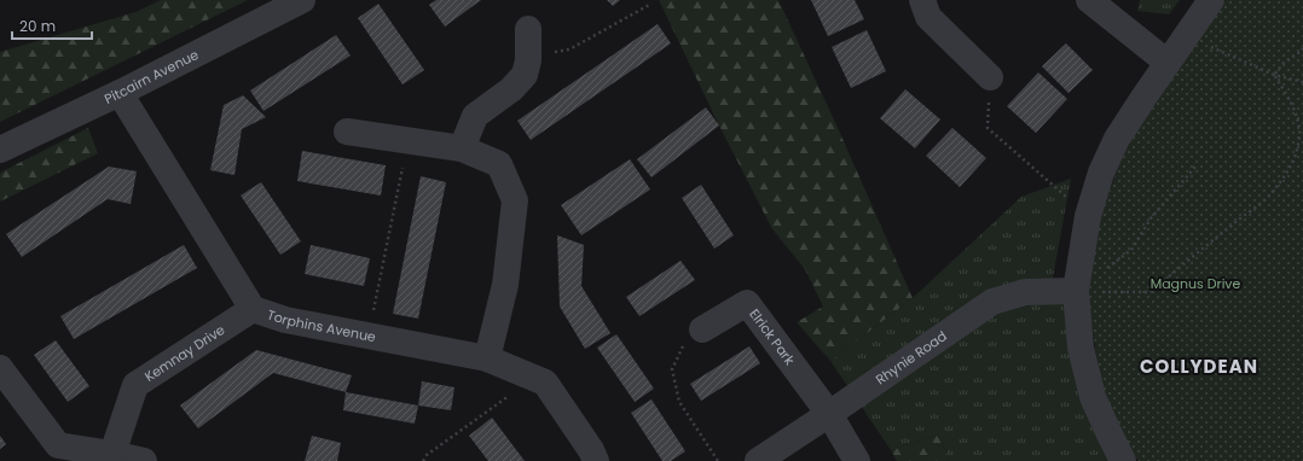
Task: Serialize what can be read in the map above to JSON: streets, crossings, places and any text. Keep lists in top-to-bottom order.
{
  "streets": {
    "street": [
      "Pitcairn Avenue",
      "Torphins Avenue",
      "Elrick Park",
      "Kemnay Drive",
      "Rhynie Road"
    ]
  },
  "crossings": [
    ["Pitcairn Avenue", "Torphins Avenue"],
    ["Torphins Avenue", "Kemnay Drive"],
    ["Elrick Park", "Rhynie Road"]
  ],
  "districts": ["COLLYDEAN"],
  "parks": ["Magnus Drive"],
  "scale_bar": "20 m"
}
